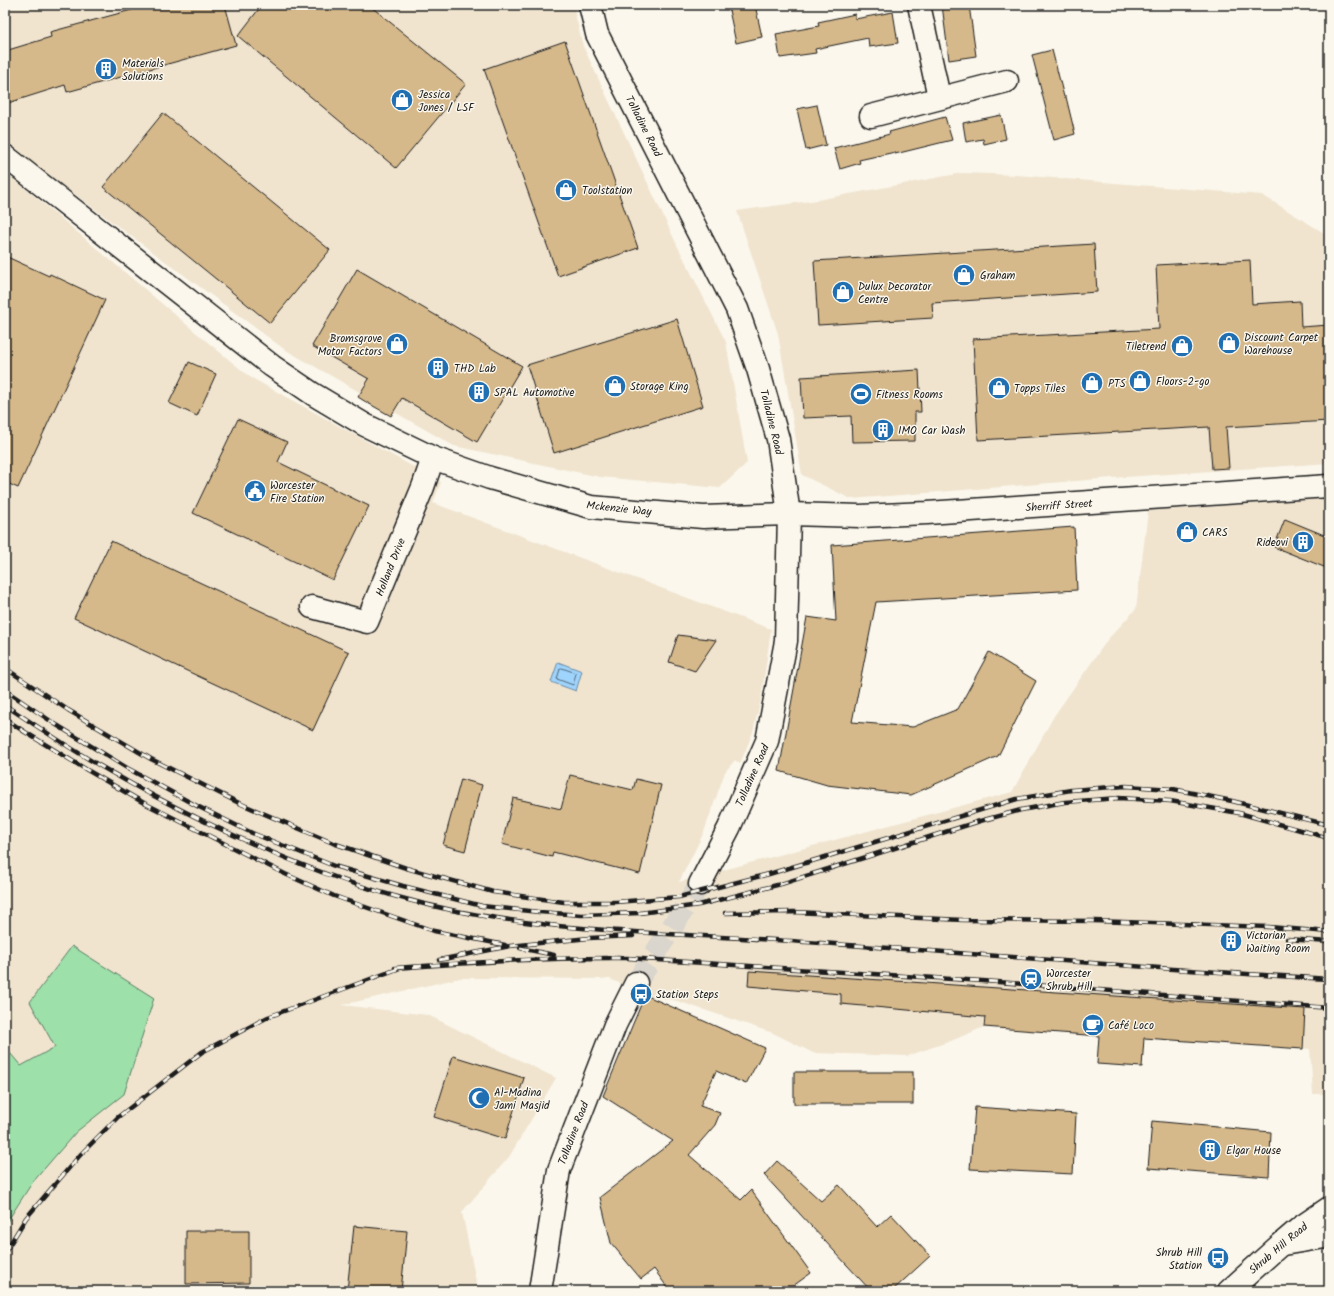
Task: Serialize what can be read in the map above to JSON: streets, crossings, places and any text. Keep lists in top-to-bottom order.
{
  "streets": {
    "street": [
      "Tolladine Road",
      "Sherriff Street",
      "Mckenzie Way",
      "Holland Drive",
      "Shrub Hill Road"
    ]
  },
  "crossings": [
    ["Tolladine Road", "Sherriff Street"],
    ["Tolladine Road", "Mckenzie Way"],
    ["Sherriff Street", "Mckenzie Way"],
    ["Mckenzie Way", "Holland Drive"]
  ],
  "places": {
    "building": [
      "Materials Solutions",
      "THD Lab",
      "SPAL Automotive",
      "IMO Car Wash",
      "Rideovi",
      "Victorian Waiting Room",
      "Elgar House"
    ],
    "shop": [
      "Jessica Jones / LSF",
      "Toolstation",
      "Graham",
      "Dulux Decorator Centre",
      "Discount Carpet Warehouse",
      "Bromsgrove Motor Factors",
      "Tiletrend",
      "Floors-2-go",
      "PTS",
      "Storage King",
      "Topps Tiles",
      "CARS"
    ],
    "sports": ["Fitness Rooms"],
    "public building": ["Worcester Fire Station"],
    "station": ["Worcester Shrub Hill"],
    "bus stop": ["Station Steps", "Shrub Hill Station"],
    "cafe": ["Café Loco"],
    "mosque": ["Al-Madina Jami Masjid"]
  }
}
